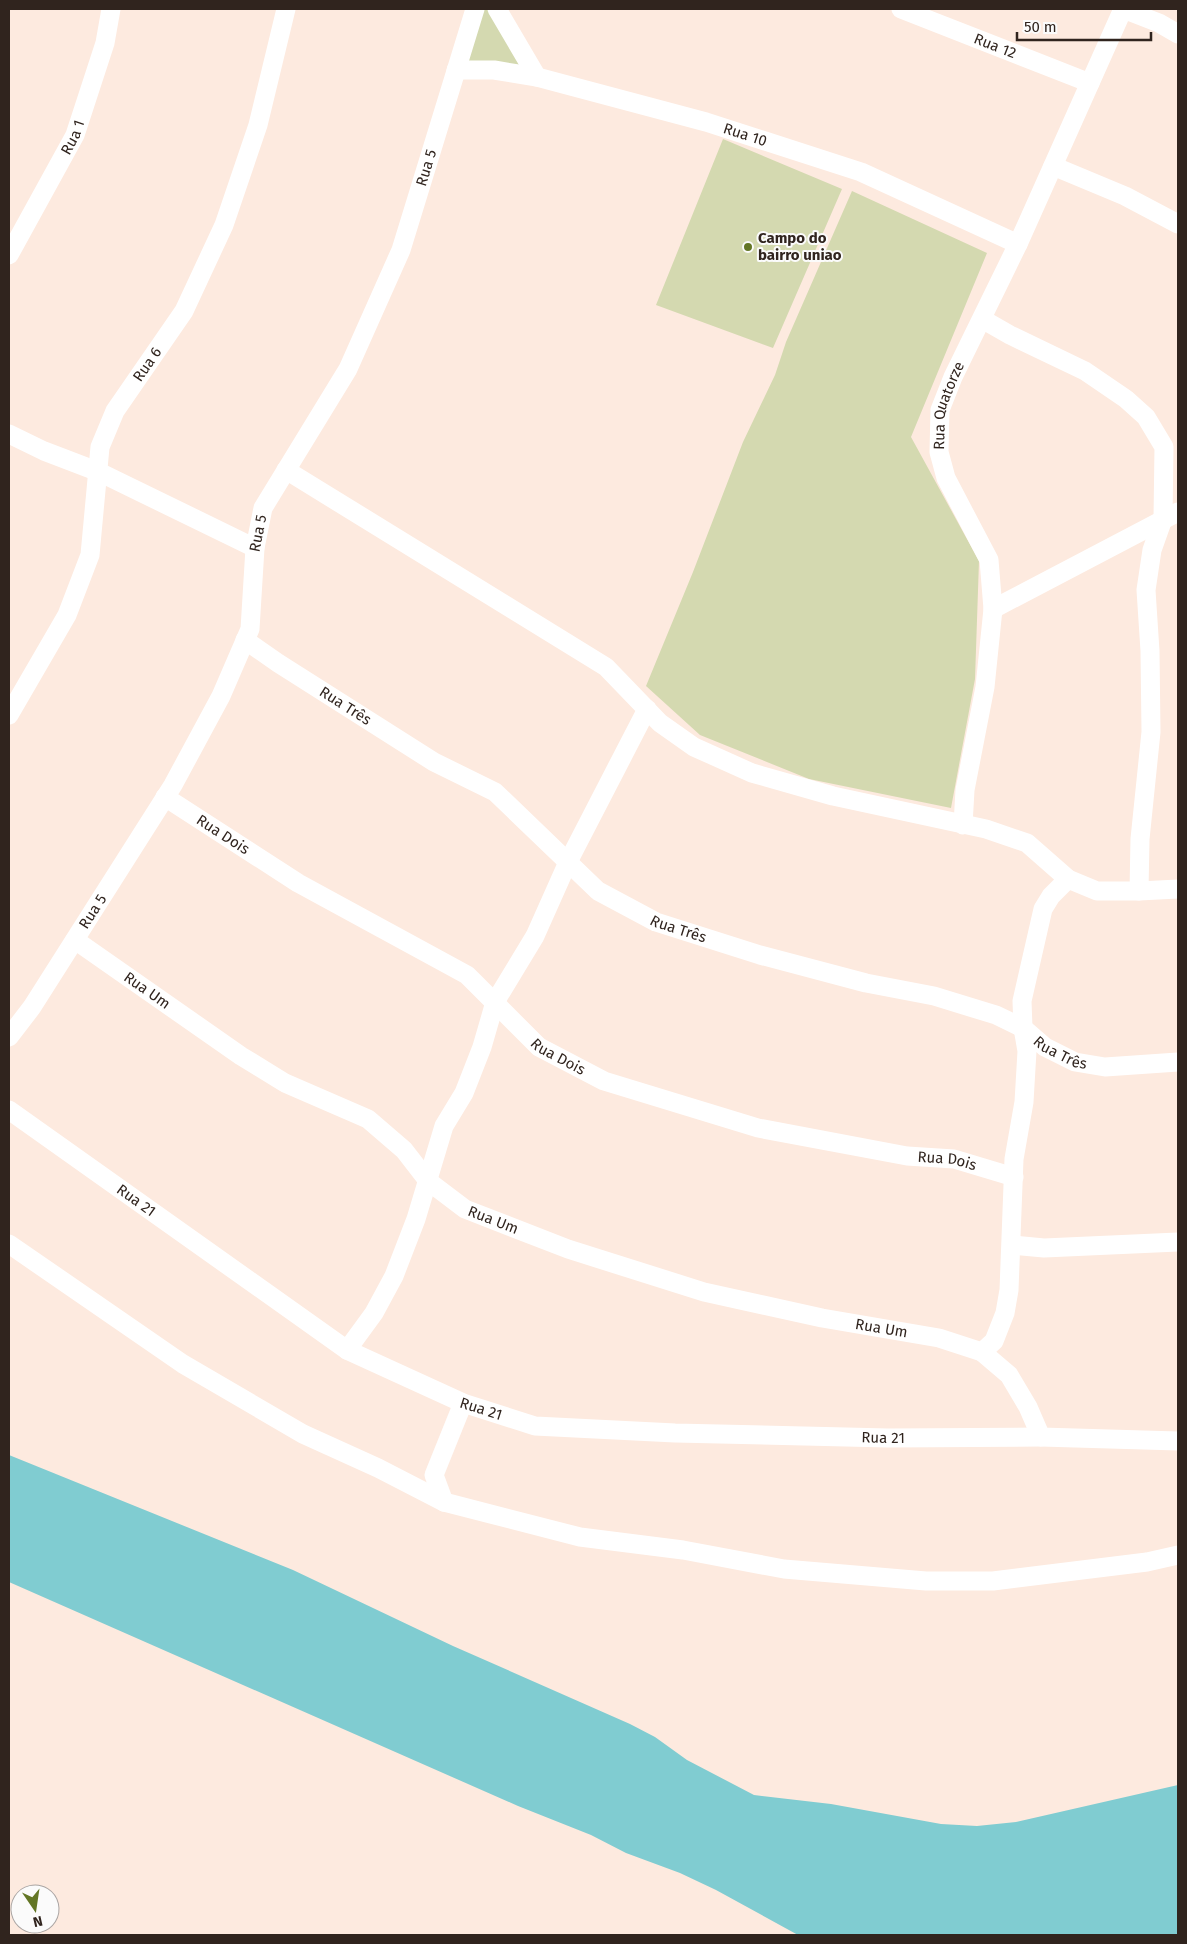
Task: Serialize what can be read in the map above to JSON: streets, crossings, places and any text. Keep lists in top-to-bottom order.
{
  "streets": {
    "street": [
      "Rua 12",
      "Rua 10",
      "Rua 1",
      "Rua 5",
      "Rua 6",
      "Rua Quatorze",
      "Rua Três",
      "Rua Dois",
      "Rua Um",
      "Rua 21"
    ]
  },
  "crossings": [
    ["Rua 12", "Rua Quatorze"],
    ["Rua 10", "Rua 5"],
    ["Rua 10", "Rua Quatorze"],
    ["Rua 5", "Rua Três"],
    ["Rua 5", "Rua Dois"],
    ["Rua 5", "Rua Um"]
  ],
  "places": ["Campo do bairro uniao"],
  "scale_bar": "50 m",
  "north": "bottom"
}
